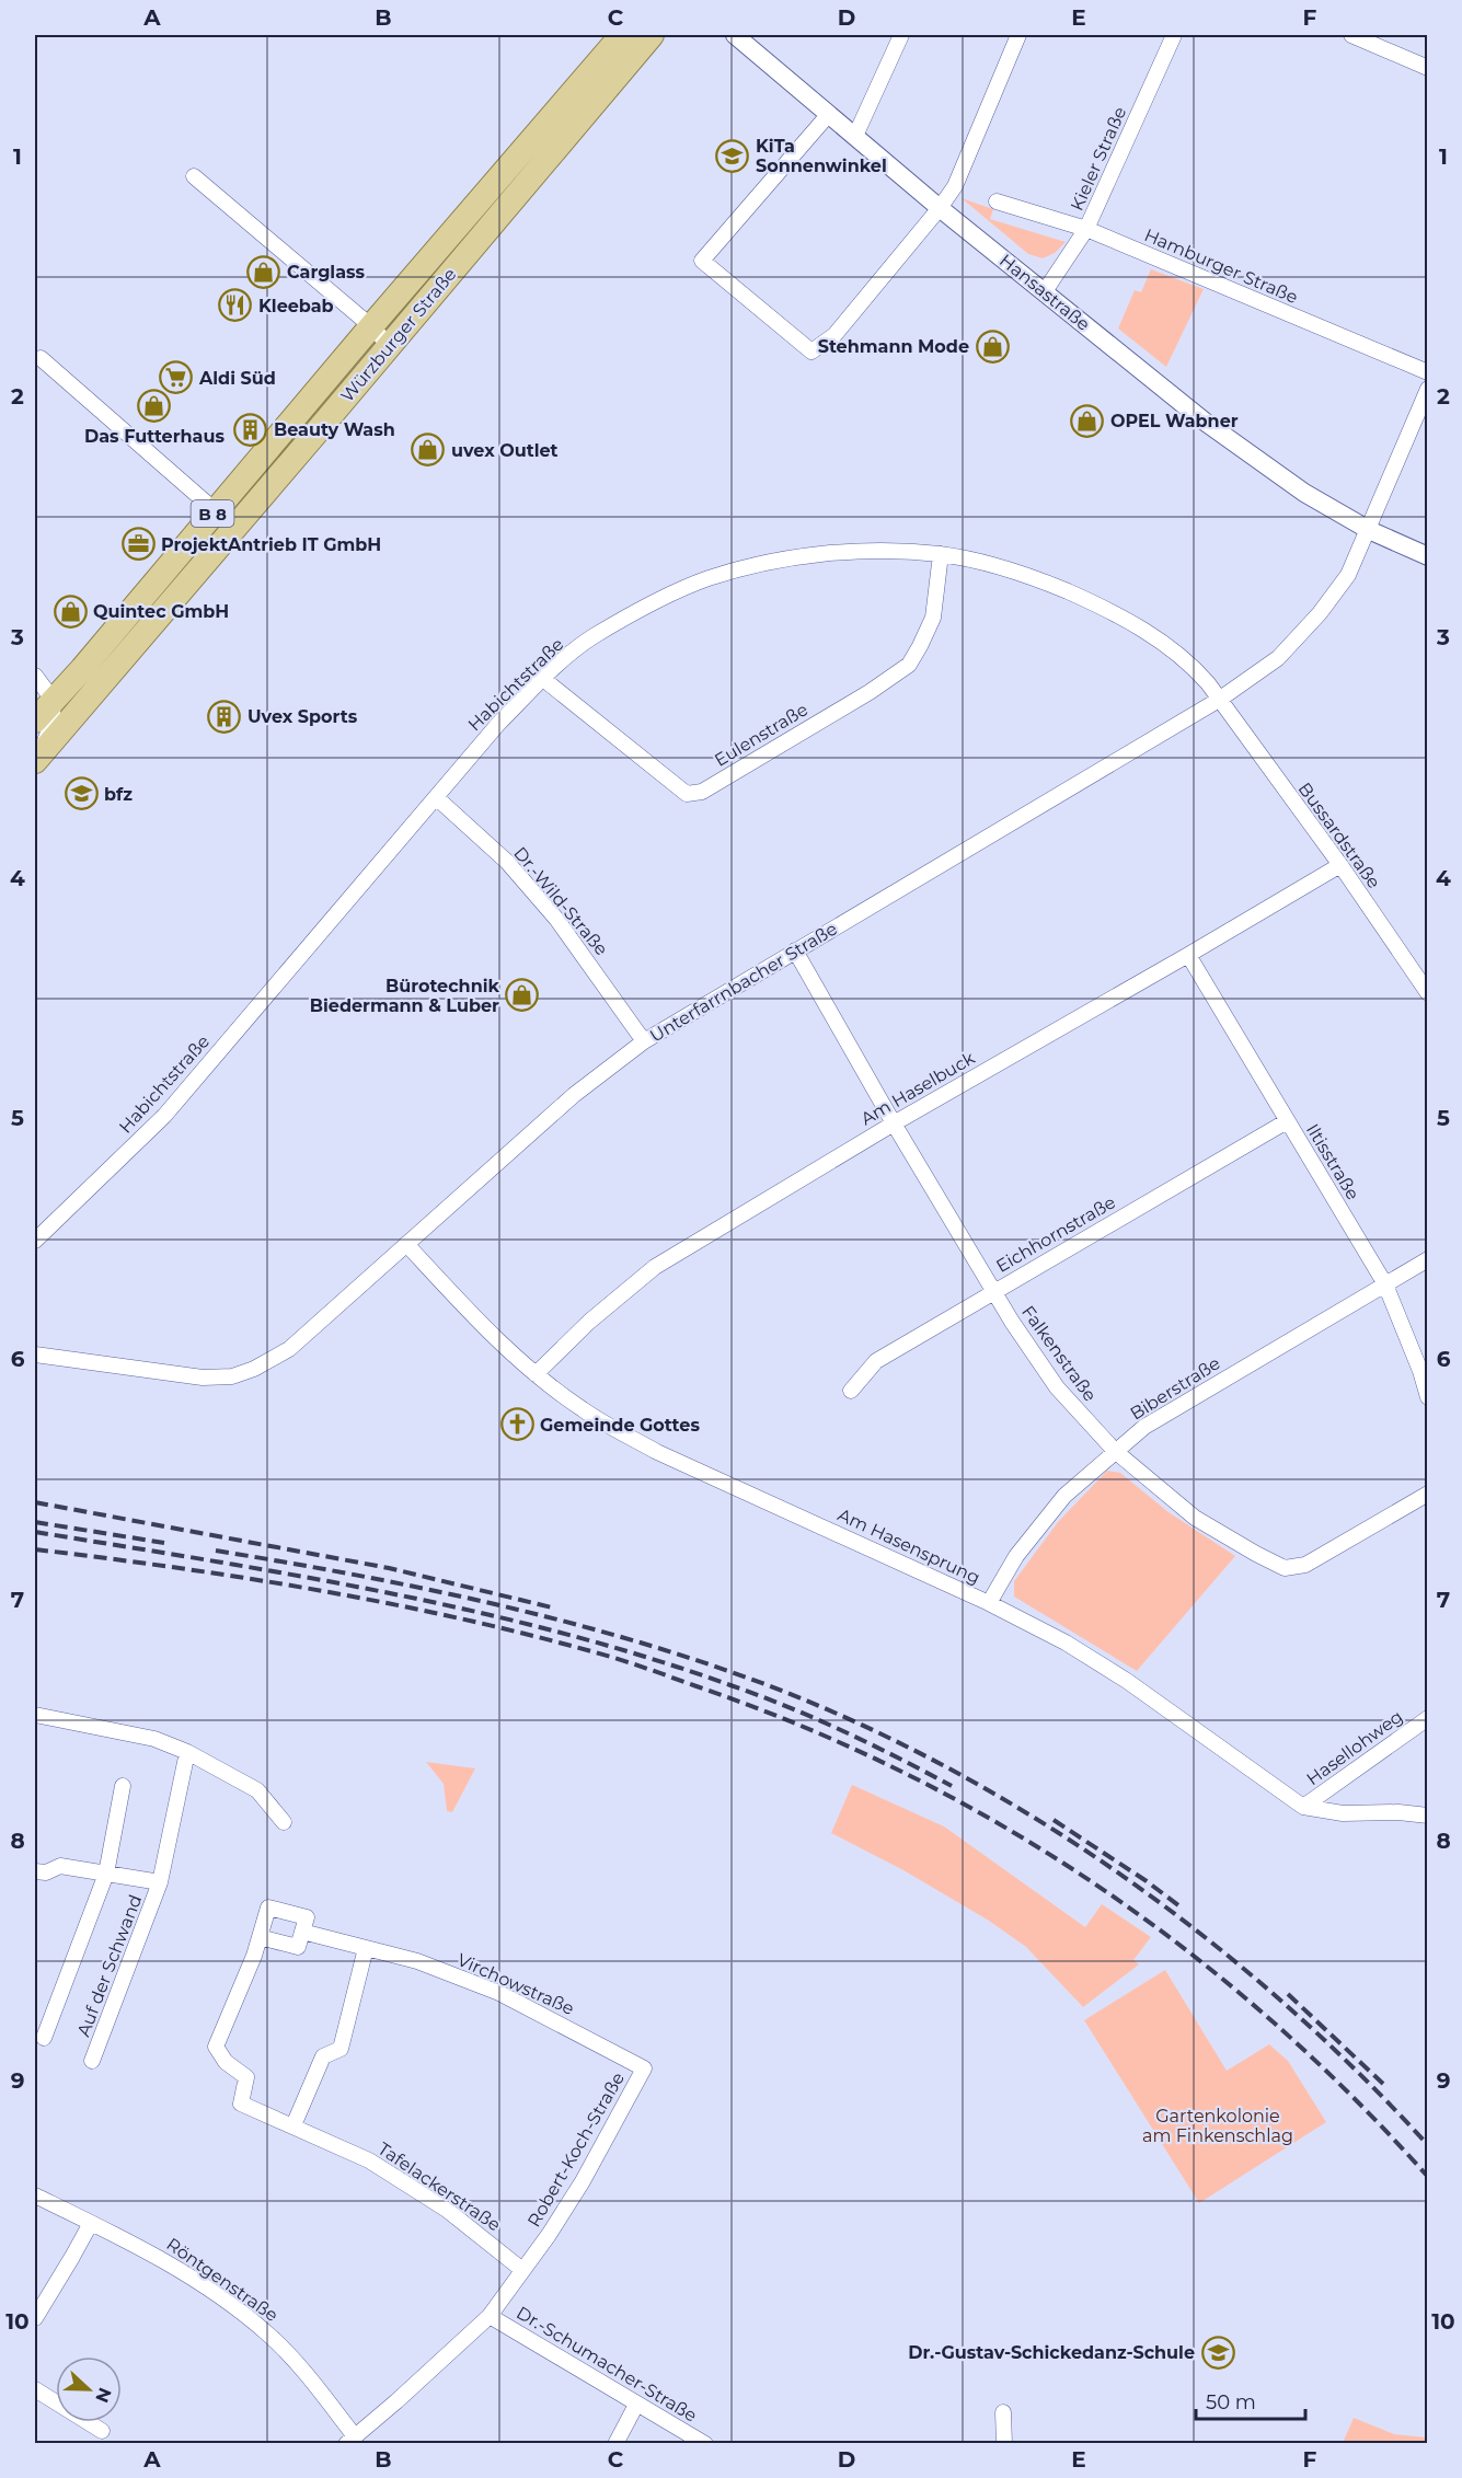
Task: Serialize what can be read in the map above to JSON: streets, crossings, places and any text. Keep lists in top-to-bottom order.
{
  "streets": {
    "main road": ["Würzburger Straße", "B 8"],
    "street": [
      "Kieler Straße",
      "Hamburger Straße",
      "Hansastraße",
      "Habichtstraße",
      "Eulenstraße",
      "Bussardstraße",
      "Dr.-Wild-Straße",
      "Unterfarrnbacher Straße",
      "Am Haselbuck",
      "Iltisstraße",
      "Eichhornstraße",
      "Falkenstraße",
      "Biberstraße",
      "Am Hasensprung",
      "Hasellohweg",
      "Auf der Schwand",
      "Virchowstraße",
      "Robert-Koch-Straße",
      "Tafelackerstraße",
      "Röntgenstraße",
      "Dr.-Schumacher-Straße"
    ]
  },
  "crossings": [
    ["Kieler Straße", "Hamburger Straße"],
    ["Kieler Straße", "Hansastraße"],
    ["Hansastraße", "Unterfarrnbacher Straße"],
    ["Habichtstraße", "Eulenstraße"],
    ["Habichtstraße", "Bussardstraße"],
    ["Habichtstraße", "Dr.-Wild-Straße"],
    ["Habichtstraße", "Unterfarrnbacher Straße"],
    ["Bussardstraße", "Unterfarrnbacher Straße"],
    ["Bussardstraße", "Am Haselbuck"],
    ["Dr.-Wild-Straße", "Unterfarrnbacher Straße"],
    ["Unterfarrnbacher Straße", "Falkenstraße"],
    ["Unterfarrnbacher Straße", "Am Hasensprung"],
    ["Am Haselbuck", "Iltisstraße"],
    ["Am Haselbuck", "Falkenstraße"],
    ["Am Haselbuck", "Am Hasensprung"],
    ["Iltisstraße", "Eichhornstraße"],
    ["Iltisstraße", "Biberstraße"],
    ["Eichhornstraße", "Falkenstraße"],
    ["Falkenstraße", "Biberstraße"],
    ["Biberstraße", "Am Hasensprung"],
    ["Am Hasensprung", "Hasellohweg"],
    ["Virchowstraße", "Robert-Koch-Straße"],
    ["Robert-Koch-Straße", "Tafelackerstraße"],
    ["Robert-Koch-Straße", "Röntgenstraße"],
    ["Robert-Koch-Straße", "Dr.-Schumacher-Straße"]
  ],
  "parks": ["Gartenkolonie am Finkenschlag"],
  "places": {
    "school or university": ["KiTa Sonnenwinkel", "bfz", "Dr.-Gustav-Schickedanz-Schule"],
    "shop": [
      "Carglass",
      "Stehmann Mode",
      "Das Futterhaus",
      "OPEL Wabner",
      "uvex Outlet",
      "Quintec GmbH",
      "Bürotechnik Biedermann & Luber"
    ],
    "restaurant": ["Kleebab"],
    "supermarket": ["Aldi Süd"],
    "building": ["Beauty Wash", "Uvex Sports"],
    "office": ["ProjektAntrieb IT GmbH"],
    "church": ["Gemeinde Gottes"]
  },
  "scale_bar": "50 m",
  "north": "right",
  "grid": {
    "columns": [
      "A",
      "B",
      "C",
      "D",
      "E",
      "F"
    ],
    "rows": [
      "1",
      "2",
      "3",
      "4",
      "5",
      "6",
      "7",
      "8",
      "9",
      "10"
    ]
  }
}
